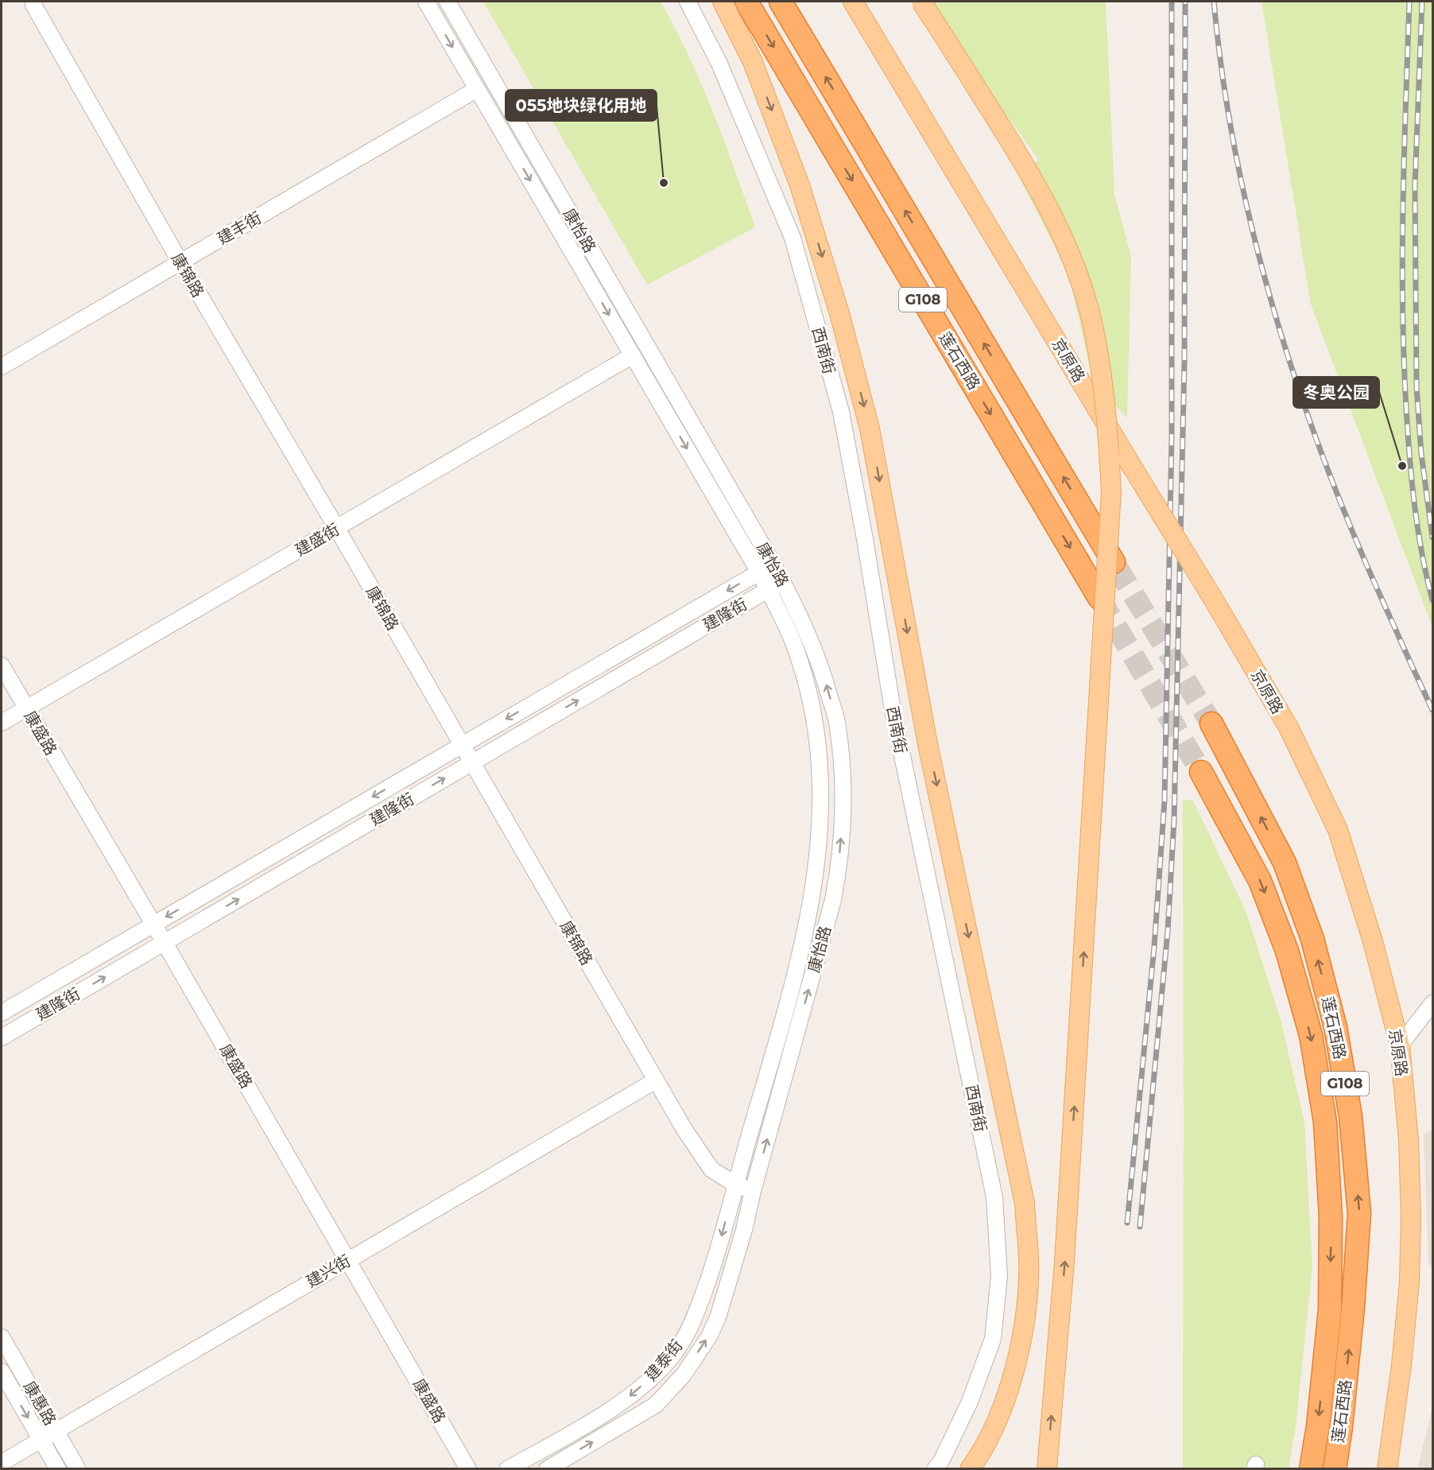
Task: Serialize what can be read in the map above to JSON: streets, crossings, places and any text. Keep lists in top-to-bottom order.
{
  "streets": {
    "highway": ["G108", "莲石西路"],
    "main road": ["京原路"],
    "street": [
      "建丰街",
      "康怡路",
      "康锦路",
      "西南街",
      "建盛街",
      "建隆街",
      "康盛路",
      "建兴街",
      "建泰街",
      "康惠路"
    ]
  },
  "crossings": [
    ["建丰街", "康怡路"],
    ["建丰街", "康锦路"],
    ["康怡路", "康锦路"],
    ["康怡路", "建盛街"],
    ["康怡路", "建隆街"],
    ["康怡路", "建泰街"],
    ["康锦路", "建盛街"],
    ["康锦路", "建隆街"],
    ["康锦路", "建兴街"],
    ["康锦路", "建泰街"],
    ["建盛街", "康盛路"],
    ["建隆街", "康盛路"],
    ["康盛路", "建兴街"],
    ["建兴街", "康惠路"]
  ],
  "places": ["055地块绿化用地", "冬奥公园"]
}
